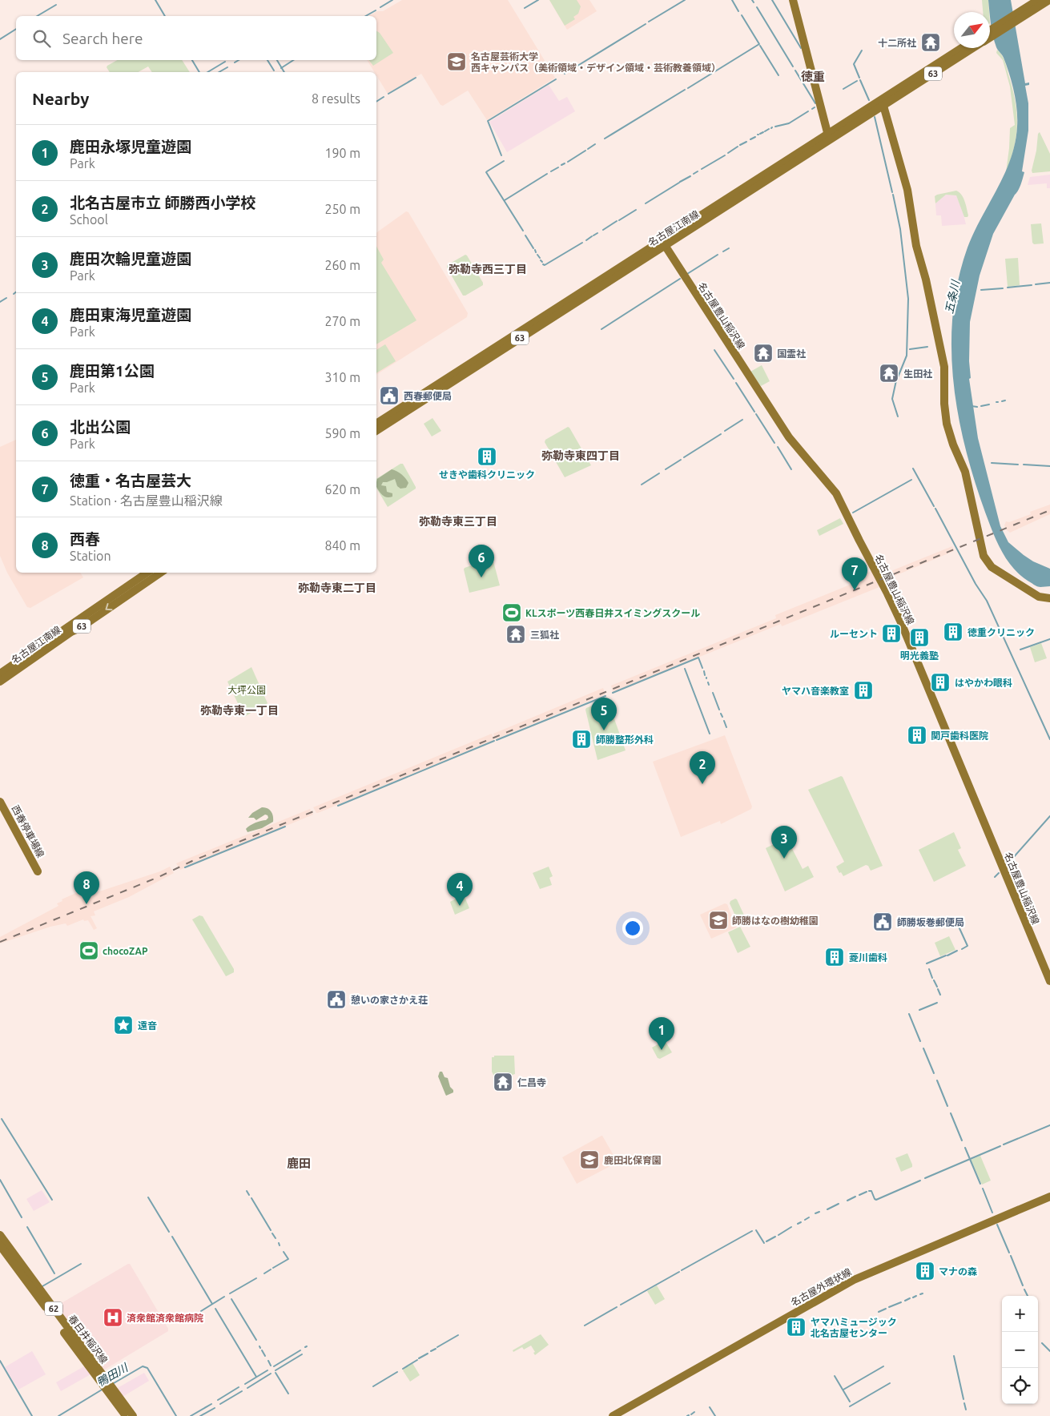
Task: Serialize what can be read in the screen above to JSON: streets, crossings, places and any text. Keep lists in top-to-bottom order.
{
  "streets": {
    "main road": [
      "63",
      "名古屋江南線",
      "名古屋豊山稲沢線",
      "西春停車場線",
      "名古屋外環状線",
      "62",
      "春日井稲沢線"
    ]
  },
  "crossings": [
    ["名古屋江南線", "名古屋豊山稲沢線"]
  ],
  "districts": [
    "徳重",
    "弥勒寺西三丁目",
    "弥勒寺東四丁目",
    "弥勒寺東三丁目",
    "弥勒寺東二丁目",
    "弥勒寺東一丁目",
    "鹿田"
  ],
  "water": ["五条川", "鴨田川"],
  "parks": ["大坪公園"],
  "places": {
    "temple": [
      "十二所社",
      "国霊社",
      "生田社",
      "三狐社",
      "仁昌寺"
    ],
    "school or university": ["名古屋芸術大学 西キャンパス（美術領域・デザイン領域・芸術教養領域）", "師勝はなの樹幼稚園", "鹿田北保育園"],
    "public building": ["西春郵便局", "師勝坂巻郵便局", "憩いの家さかえ荘"],
    "building": [
      "せきや歯科クリニック",
      "徳重クリニック",
      "ルーセント",
      "明光義塾",
      "はやかわ眼科",
      "ヤマハ音楽教室",
      "関戸歯科医院",
      "師勝整形外科",
      "菱川歯科",
      "マナの森",
      "ヤマハミュージック 北名古屋センター"
    ],
    "sports": ["KLスポーツ西春日井スイミングスクール", "chocoZAP"],
    "place": ["遠音"],
    "hospital": ["済衆館済衆館病院"]
  },
  "north": "top right",
  "page": {
    "search": "Search here",
    "heading": ["Nearby", "8 results"],
    "list": [
      {
        "mark": "1",
        "name": "鹿田永塚児童遊園",
        "note": "Park",
        "value": "190 m"
      },
      {
        "mark": "2",
        "name": "北名古屋市立 師勝西小学校",
        "note": "School",
        "value": "250 m"
      },
      {
        "mark": "3",
        "name": "鹿田次輪児童遊園",
        "note": "Park",
        "value": "260 m"
      },
      {
        "mark": "4",
        "name": "鹿田東海児童遊園",
        "note": "Park",
        "value": "270 m"
      },
      {
        "mark": "5",
        "name": "鹿田第1公園",
        "note": "Park",
        "value": "310 m"
      },
      {
        "mark": "6",
        "name": "北出公園",
        "note": "Park",
        "value": "590 m"
      },
      {
        "mark": "7",
        "name": "徳重・名古屋芸大",
        "note": "Station · 名古屋豊山稲沢線",
        "value": "620 m"
      },
      {
        "mark": "8",
        "name": "西春",
        "note": "Station",
        "value": "840 m"
      }
    ],
    "pins": [
      "6",
      "7",
      "5",
      "2",
      "3",
      "8",
      "4",
      "1"
    ],
    "map_buttons": ["+", "−"]
  }
}
